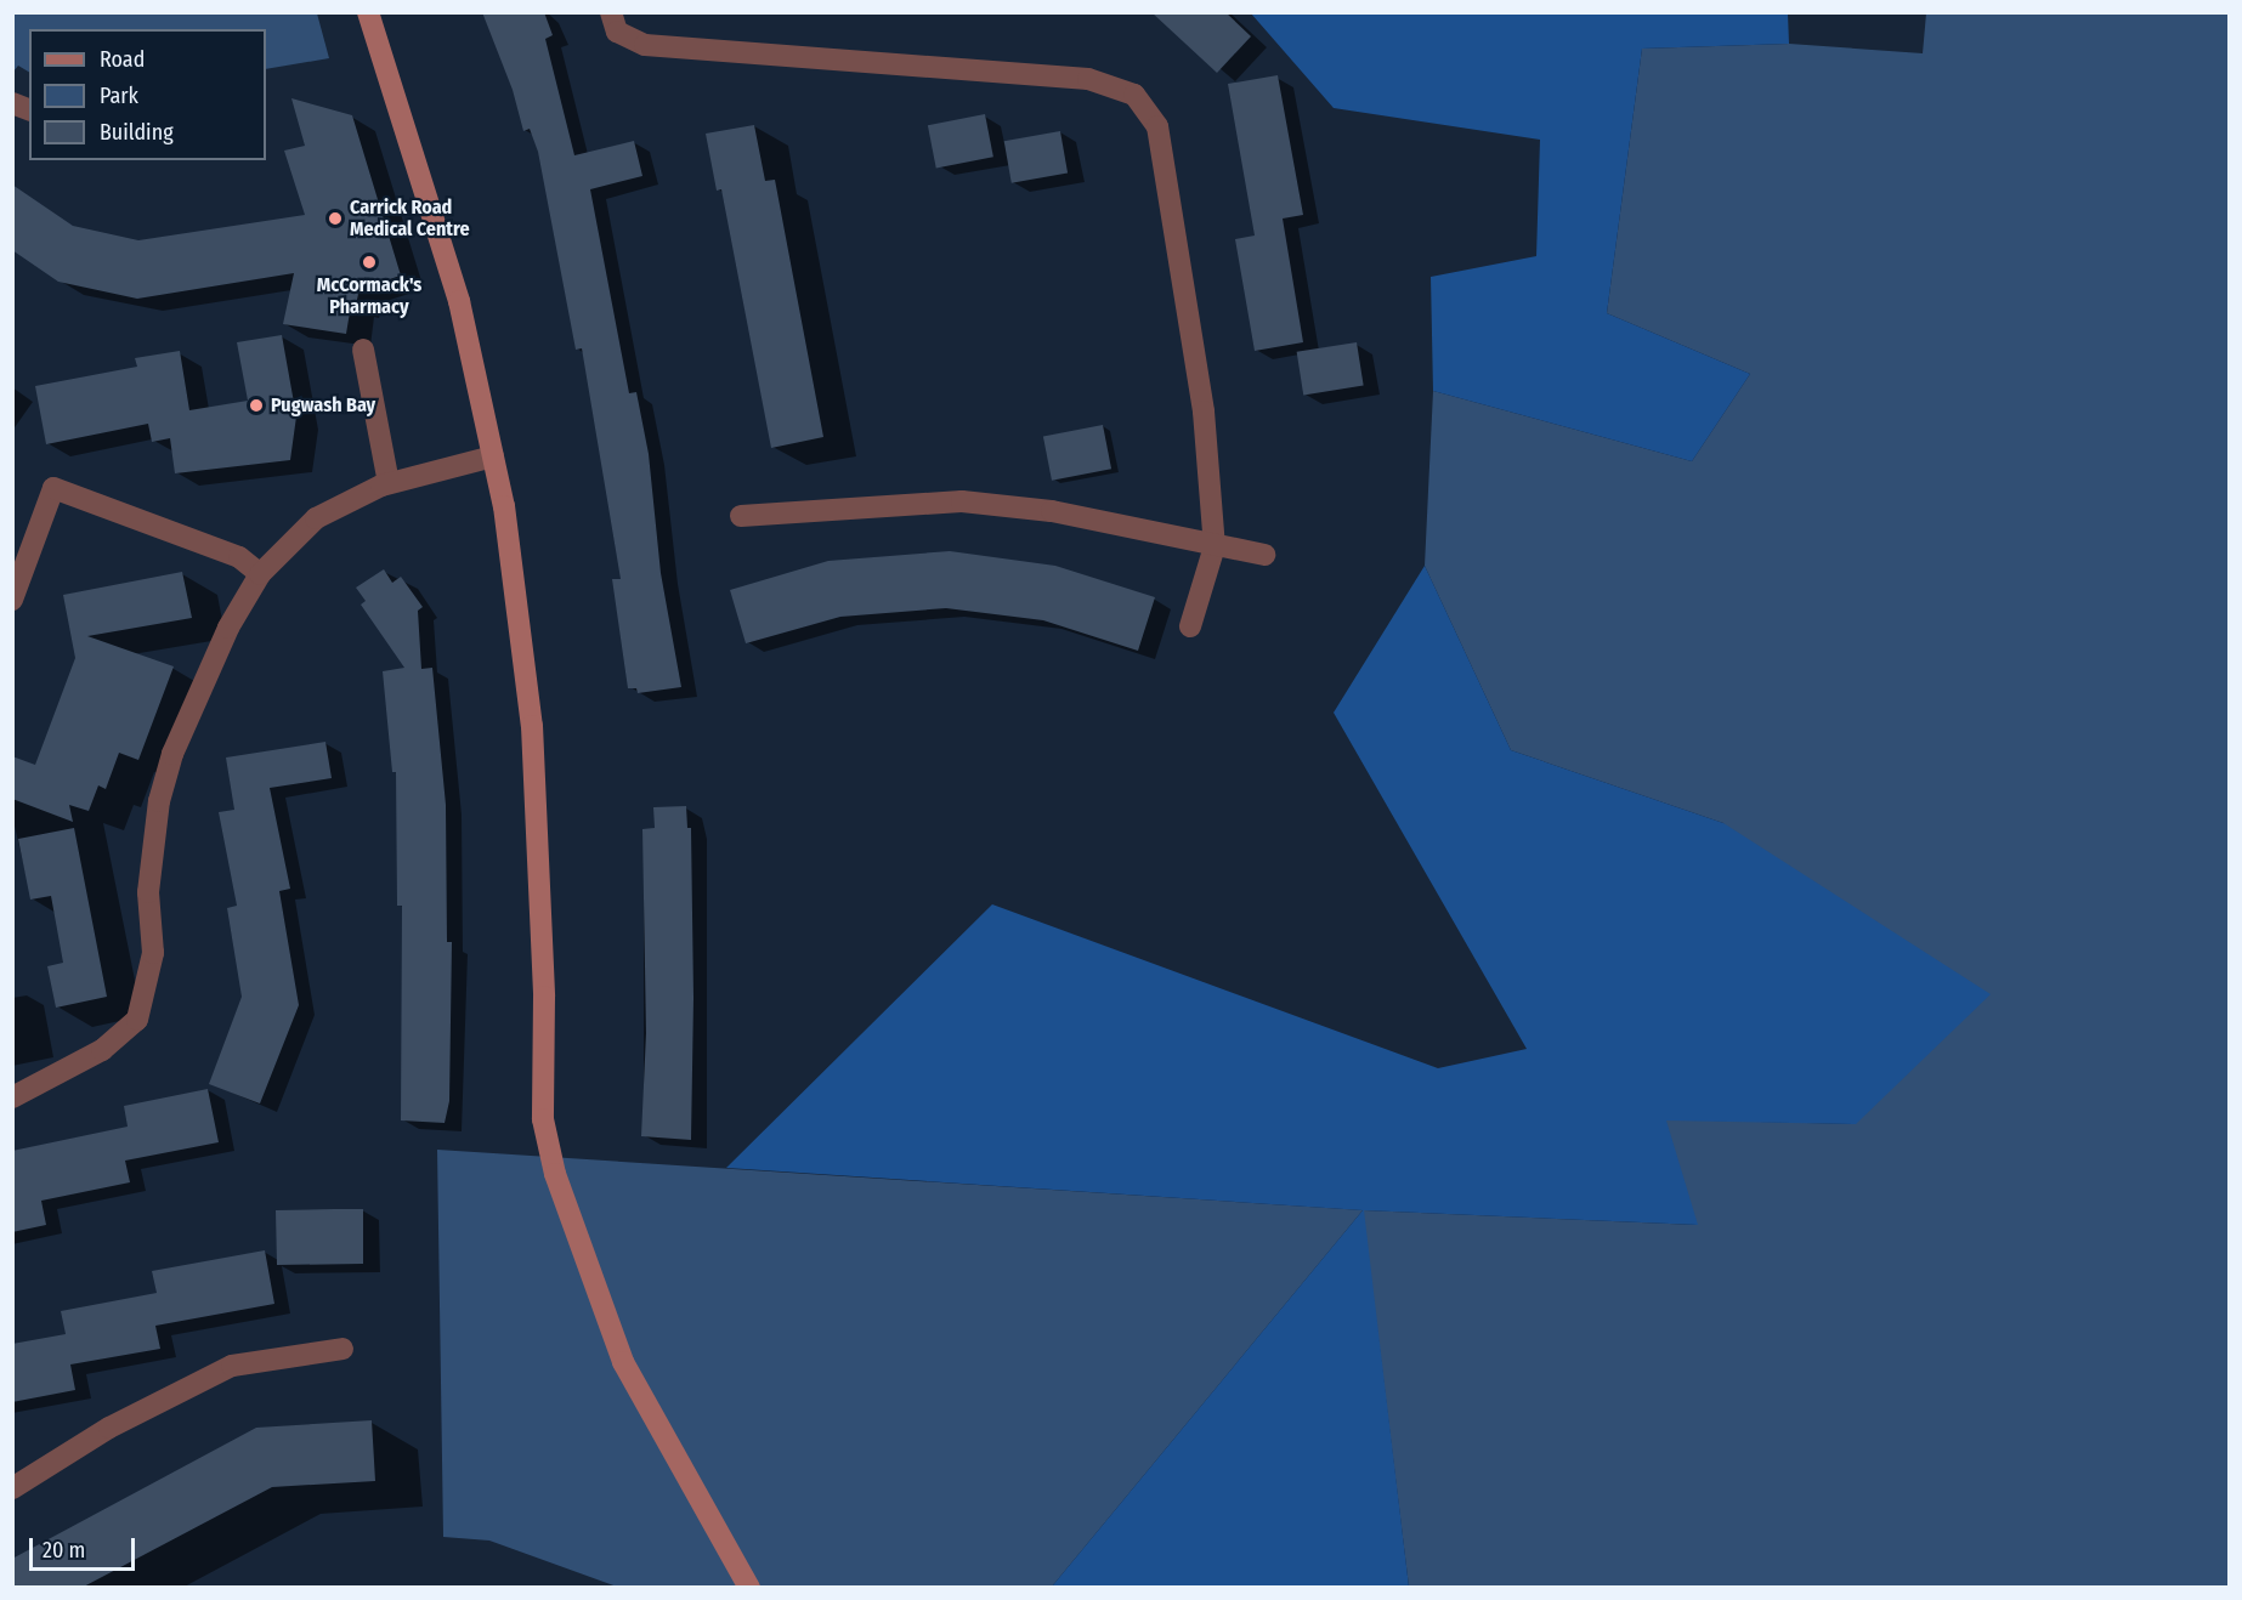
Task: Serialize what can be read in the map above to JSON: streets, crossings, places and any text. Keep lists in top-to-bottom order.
{
  "places": ["Carrick Road Medical Centre", "McCormack's Pharmacy", "Pugwash Bay"],
  "legend": ["Road", "Park", "Building"],
  "scale_bar": "20 m"
}
